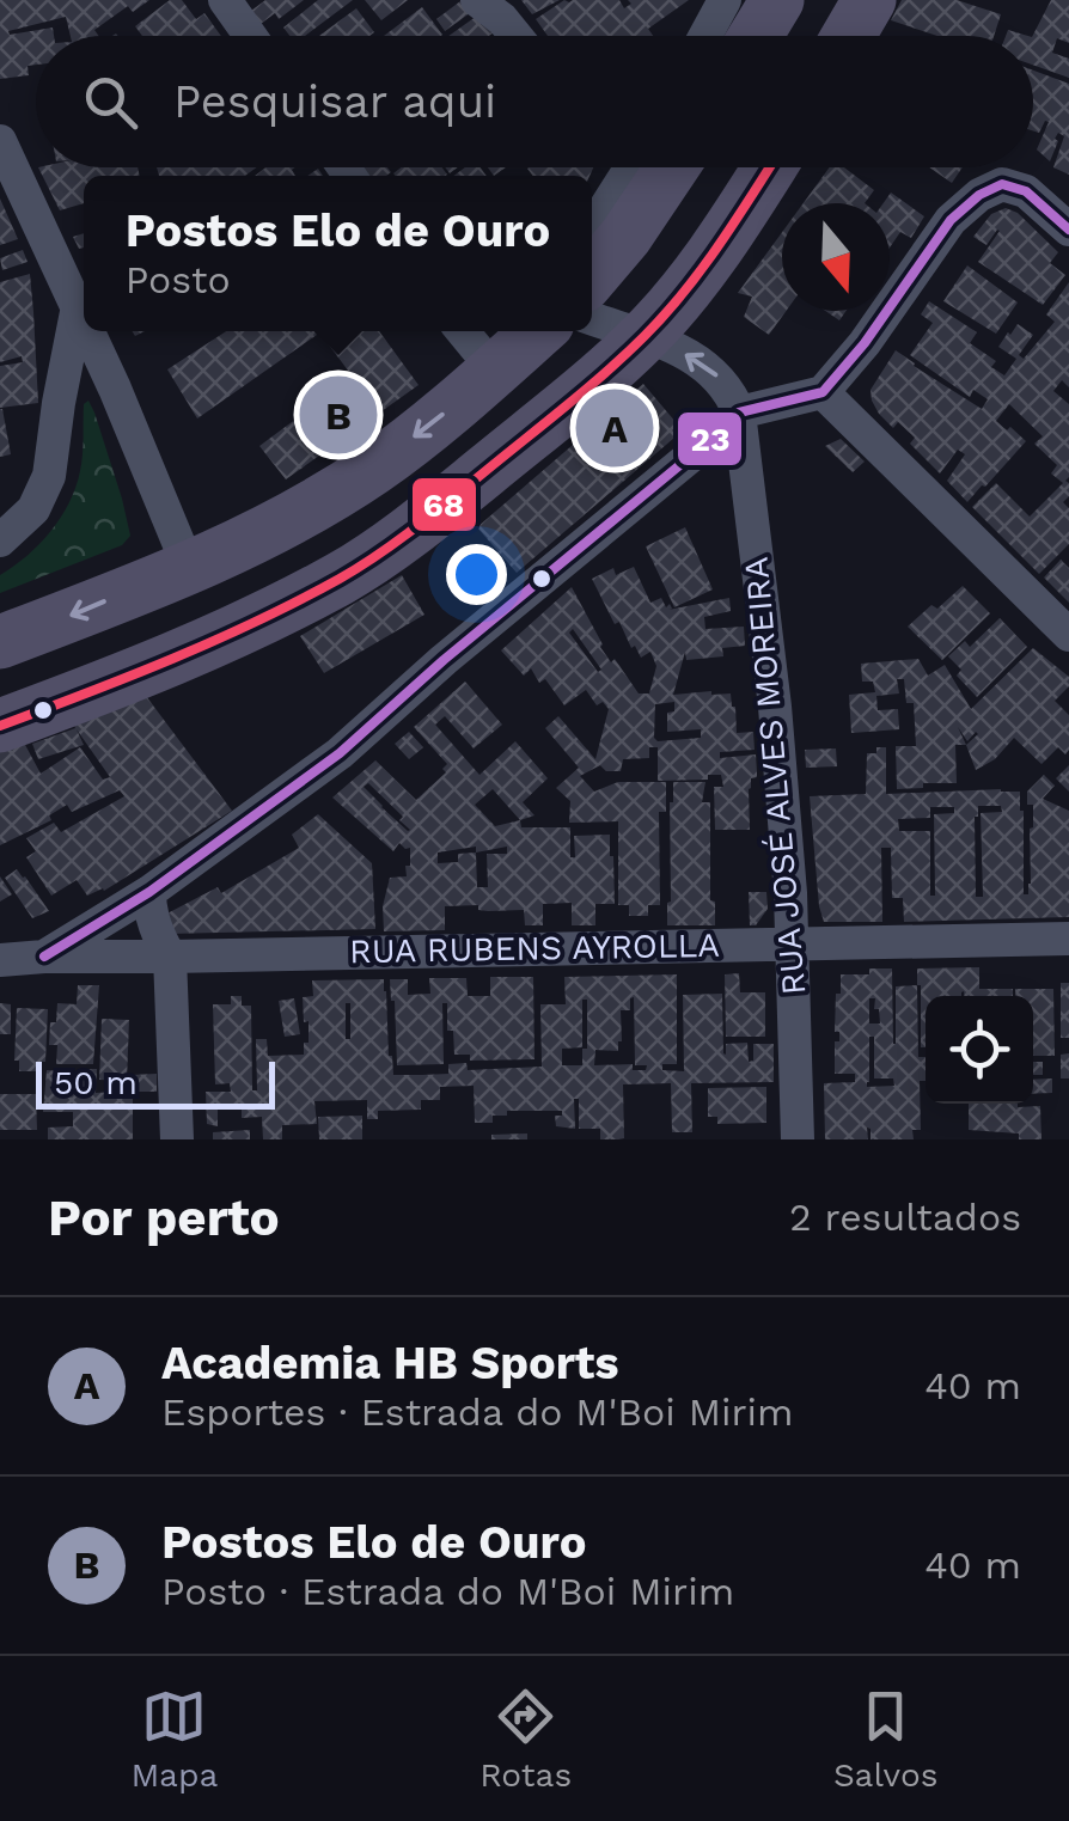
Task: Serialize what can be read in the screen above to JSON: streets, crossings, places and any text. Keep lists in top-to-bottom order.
{
  "streets": {
    "street": ["RUA JOSÉ ALVES MOREIRA", "RUA RUBENS AYROLLA"]
  },
  "crossings": [
    ["RUA JOSÉ ALVES MOREIRA", "RUA RUBENS AYROLLA"]
  ],
  "lines": ["transit line 68", "transit line 23"],
  "scale_bar": "50 m",
  "north": "bottom",
  "page": {
    "search": "Pesquisar aqui",
    "popup": ["Postos Elo de Ouro", "Posto"],
    "pins": ["B", "A"],
    "scale": "50 m",
    "heading": ["Por perto", "2 resultados"],
    "list": [
      {
        "mark": "A",
        "name": "Academia HB Sports",
        "note": "Esportes · Estrada do M'Boi Mirim",
        "value": "40 m"
      },
      {
        "mark": "B",
        "name": "Postos Elo de Ouro",
        "note": "Posto · Estrada do M'Boi Mirim",
        "value": "40 m"
      }
    ],
    "nav": ["Mapa", "Rotas", "Salvos"]
  }
}
